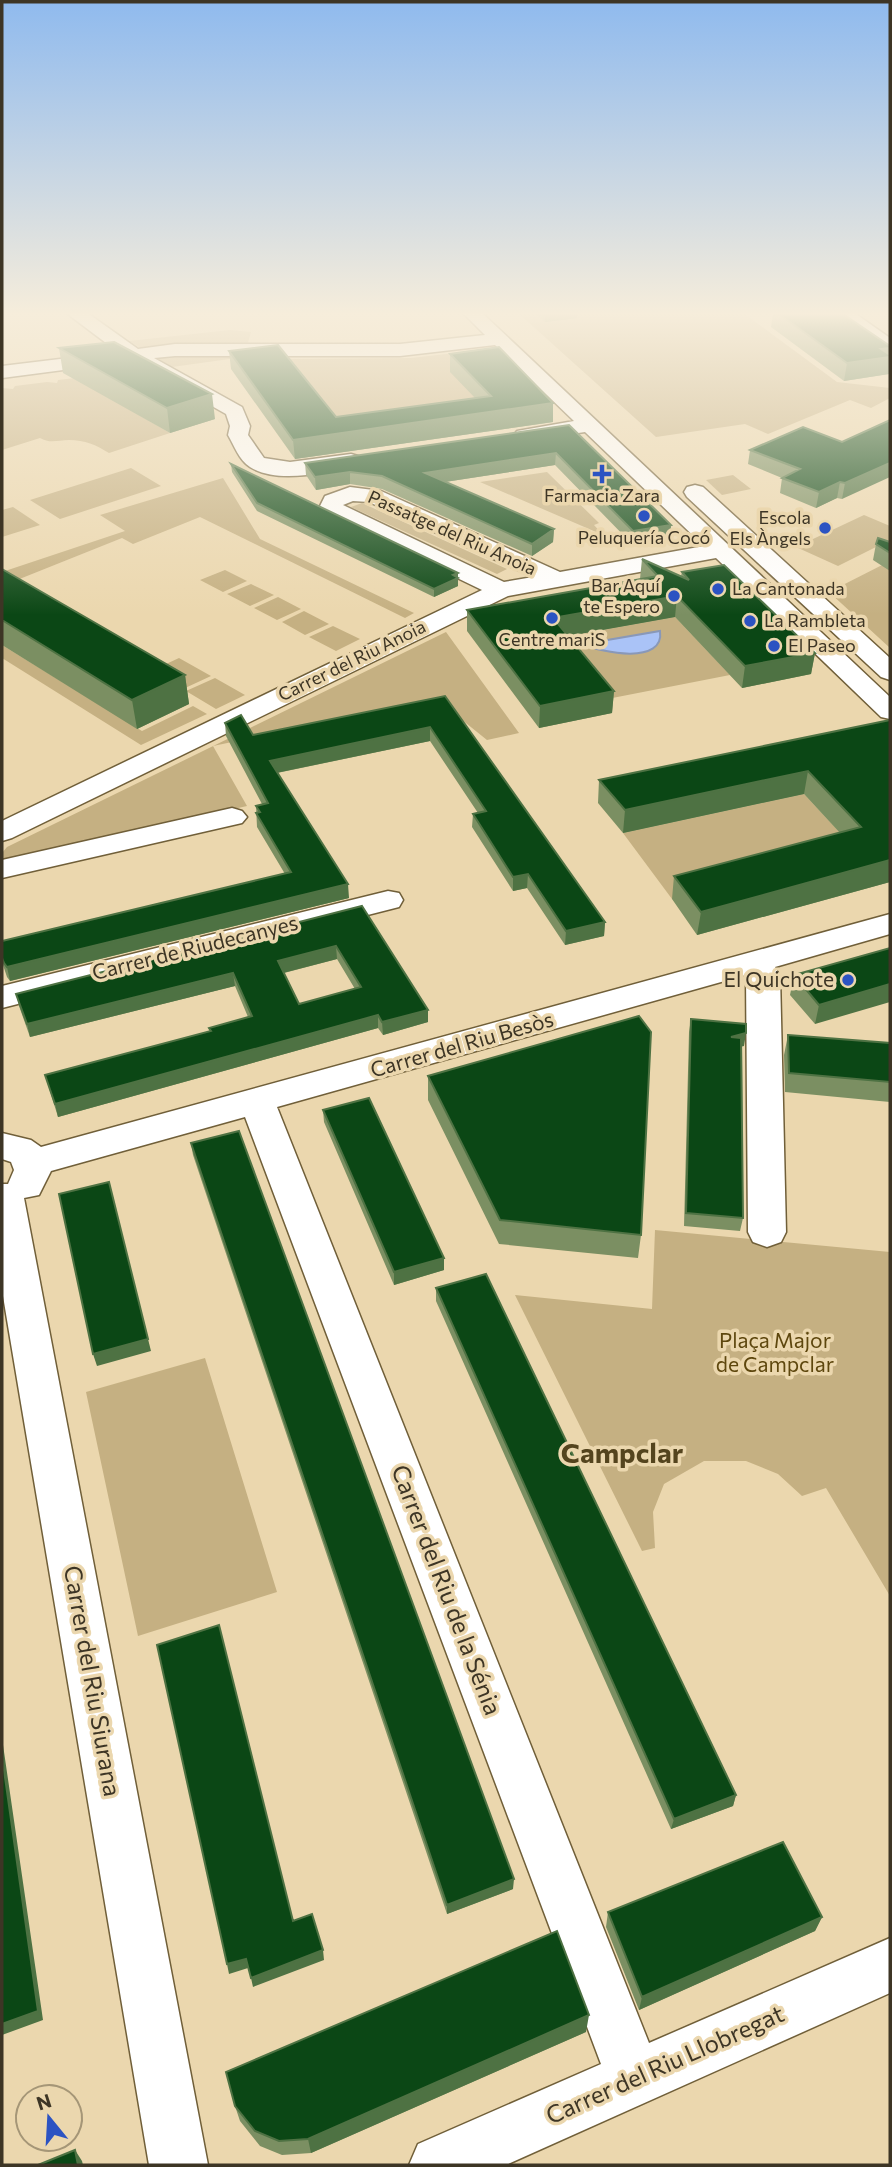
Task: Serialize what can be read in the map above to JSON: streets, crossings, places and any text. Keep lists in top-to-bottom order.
{
  "streets": {
    "street": [
      "Passatge del Riu Anoia",
      "Carrer del Riu Anoia",
      "Carrer de Riudecanyes",
      "Carrer del Riu Besòs",
      "Carrer del Riu de la Sénia",
      "Carrer del Riu Siurana",
      "Carrer del Riu Llobregat"
    ]
  },
  "crossings": [
    ["Passatge del Riu Anoia", "Carrer del Riu Anoia"],
    ["Carrer del Riu Besòs", "Carrer del Riu de la Sénia"],
    ["Carrer del Riu Besòs", "Carrer del Riu Siurana"],
    ["Carrer del Riu de la Sénia", "Carrer del Riu Llobregat"]
  ],
  "districts": ["Campclar"],
  "parks": ["Plaça Major de Campclar"],
  "places": {
    "health": ["Farmacia Zara"],
    "other": [
      "Peluquería Cocó",
      "Escola Els Àngels",
      "La Cantonada",
      "Bar Aquí te Espero",
      "Centre mariS",
      "La Rambleta",
      "El Paseo",
      "El Quichote"
    ]
  },
  "north": "top"
}
